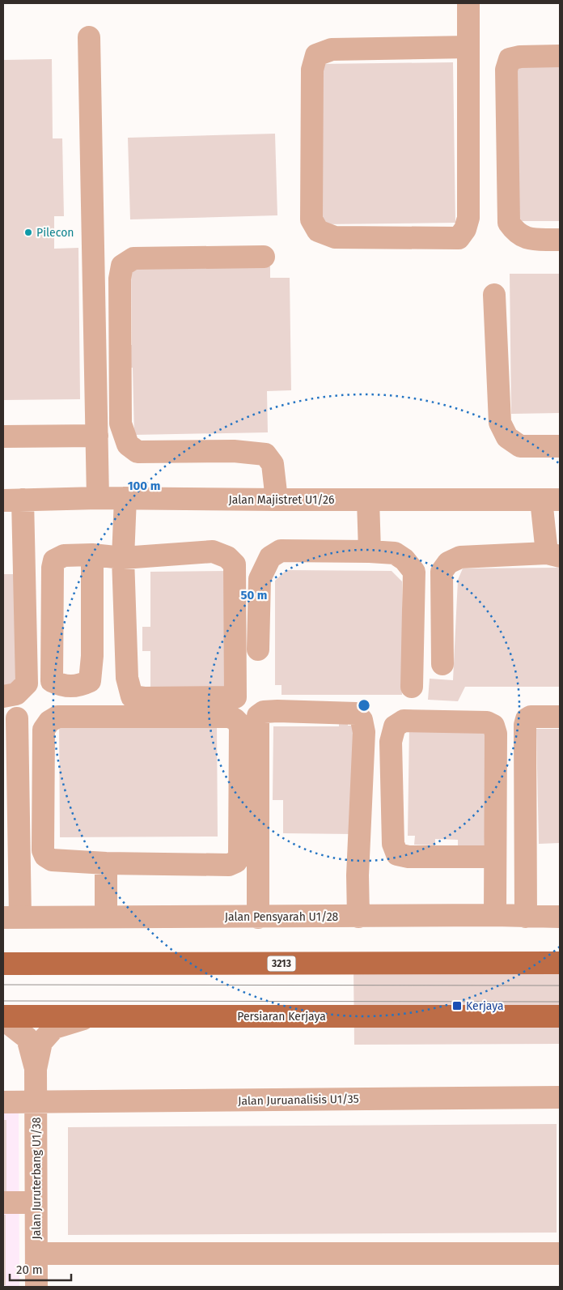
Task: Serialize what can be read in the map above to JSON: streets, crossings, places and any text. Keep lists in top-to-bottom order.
{
  "streets": {
    "main road": ["3213", "Persiaran Kerjaya"],
    "street": [
      "Jalan Majistret U1/26",
      "Jalan Pensyarah U1/28",
      "Jalan Juruanalisis U1/35",
      "Jalan Juruterbang U1/38"
    ]
  },
  "crossings": [
    ["Persiaran Kerjaya", "Jalan Juruterbang U1/38"],
    ["Jalan Juruanalisis U1/35", "Jalan Juruterbang U1/38"]
  ],
  "places": {
    "other": ["Pilecon"],
    "transit": ["Kerjaya"]
  },
  "scale_bar": "20 m",
  "rings": ["100 m", "50 m"]
}
